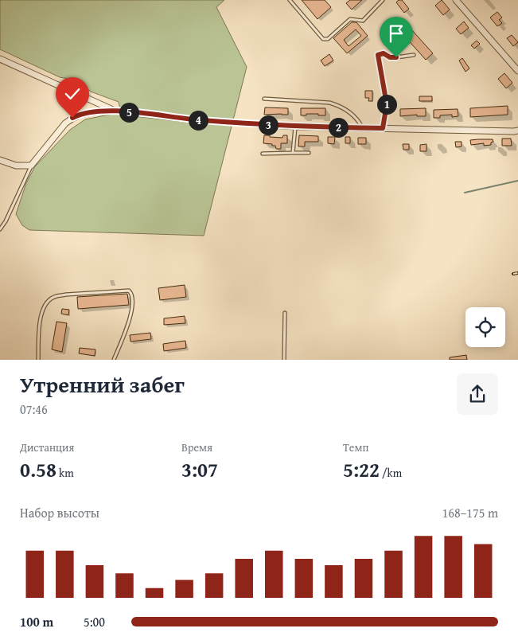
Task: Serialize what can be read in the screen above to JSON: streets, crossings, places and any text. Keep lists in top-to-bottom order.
{
  "page": {
    "pins": [
      "1",
      "5",
      "4",
      "3",
      "2"
    ],
    "heading": ["Утренний забег", "07:46"],
    "stats": [
      ["Дистанция", "0.58 km"],
      ["Время", "3:07"],
      ["Темп", "5:22 /km"]
    ],
    "chart": ["Набор высоты", "168–175 m"],
    "list": [
      {
        "name": "100 m",
        "note": "5:00"
      }
    ]
  }
}
